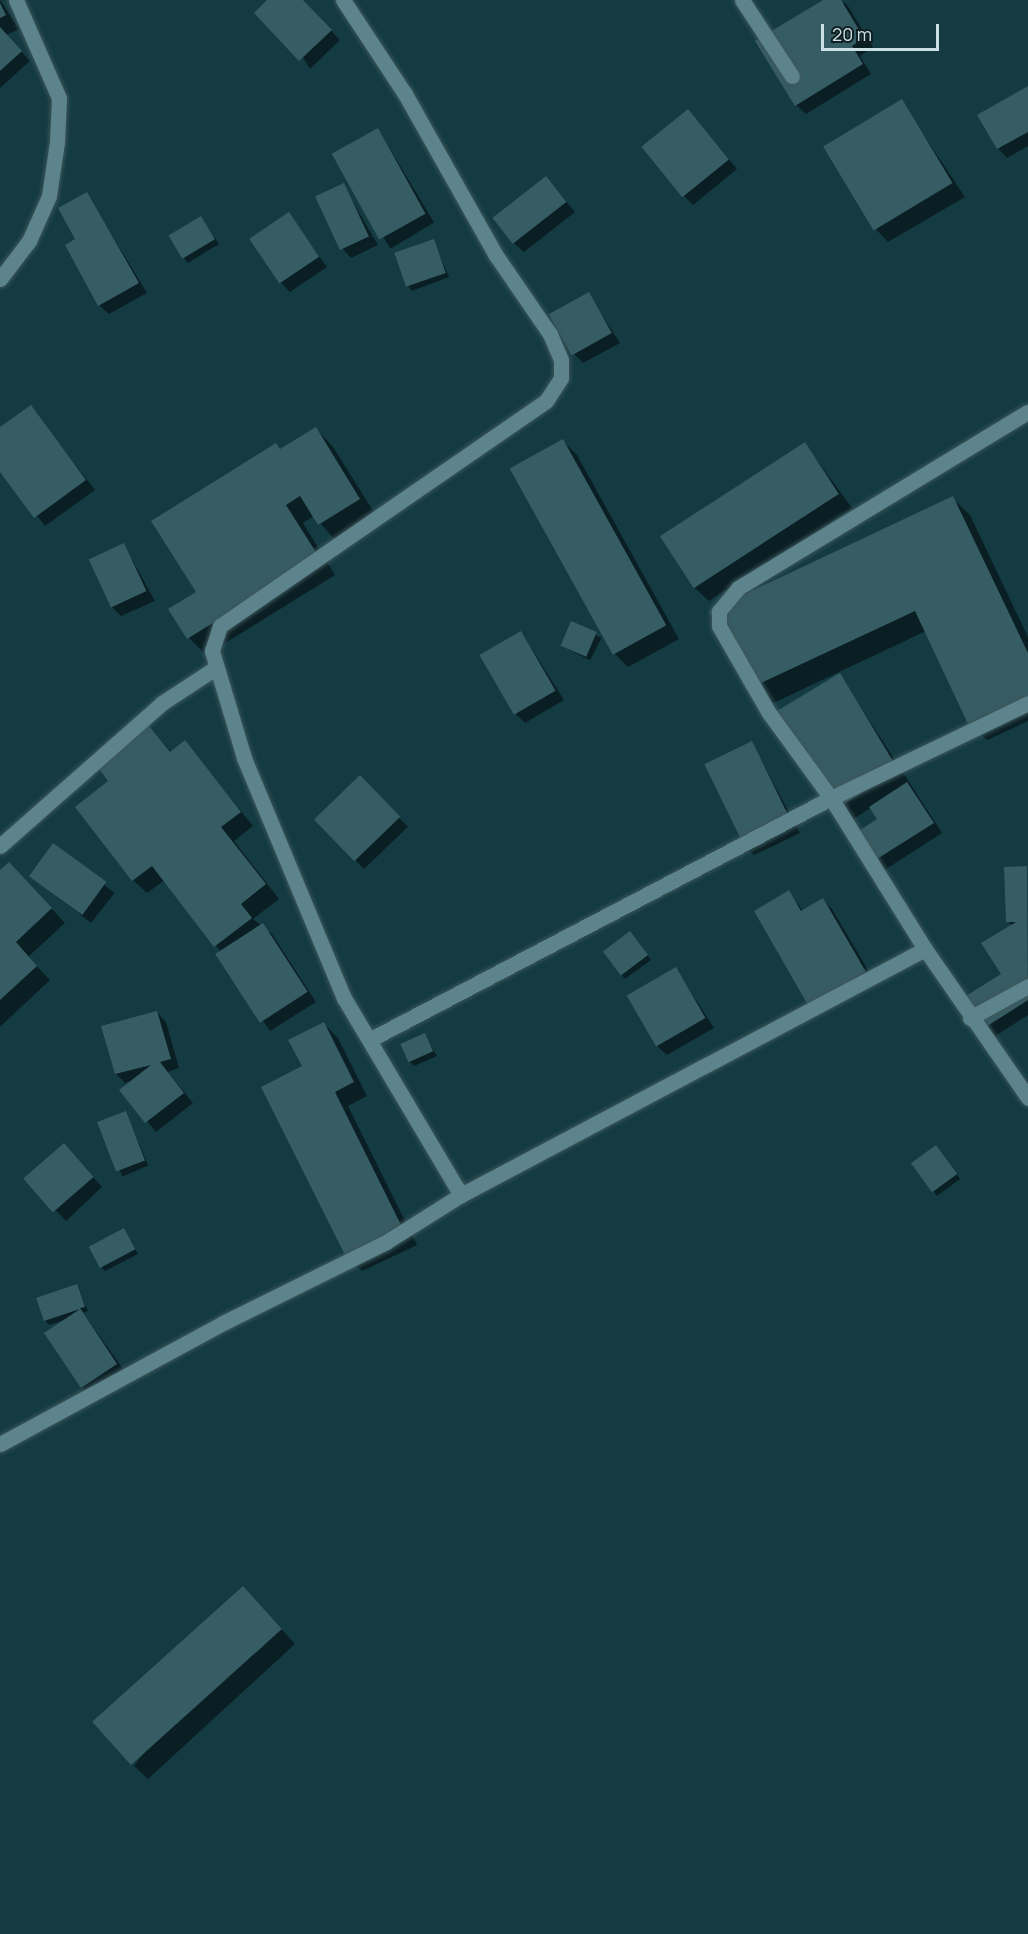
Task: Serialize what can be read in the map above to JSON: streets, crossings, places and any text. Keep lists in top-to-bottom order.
{
  "scale_bar": "20 m"
}
